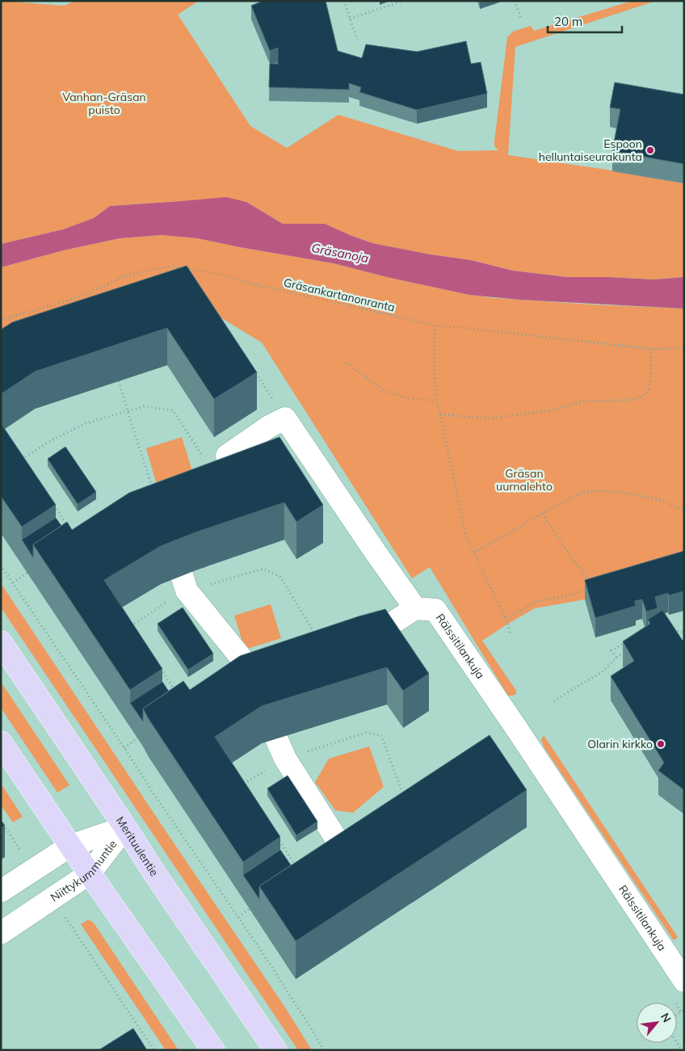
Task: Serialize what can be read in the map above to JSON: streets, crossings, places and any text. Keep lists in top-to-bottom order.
{
  "streets": {
    "main road": ["Merituulentie"],
    "street": ["Rälssitilankuja", "Niittykummuntie"],
    "path": ["Gräsankartanonranta"]
  },
  "crossings": [
    ["Merituulentie", "Niittykummuntie"]
  ],
  "water": ["Gräsanoja"],
  "parks": ["Vanhan-Gräsan puisto", "Gräsan uurnalehto"],
  "places": ["Espoon helluntaiseurakunta", "Olarin kirkko"],
  "scale_bar": "20 m",
  "north": "top right"
}
